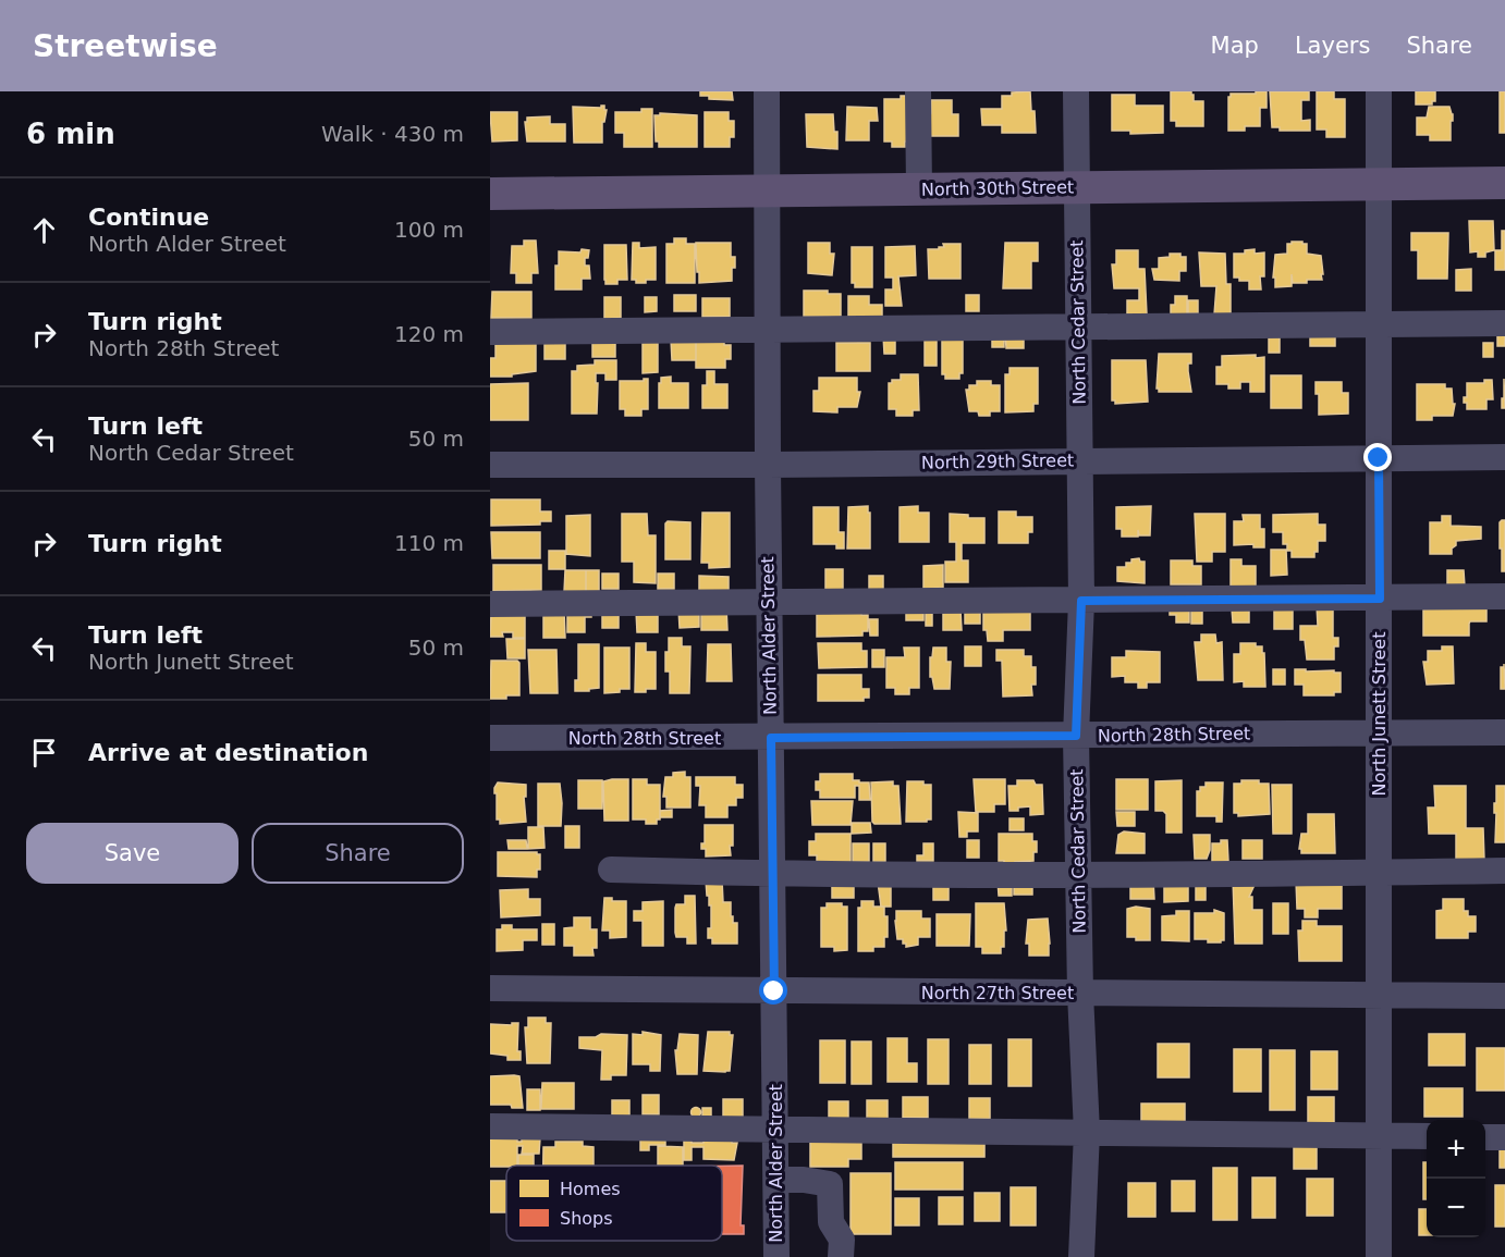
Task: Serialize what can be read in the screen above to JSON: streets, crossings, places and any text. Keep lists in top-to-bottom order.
{
  "streets": {
    "main road": ["North 30th Street"],
    "street": [
      "North Cedar Street",
      "North 29th Street",
      "North Alder Street",
      "North Junett Street",
      "North 28th Street",
      "North 27th Street"
    ]
  },
  "crossings": [
    ["North 30th Street", "North Cedar Street"],
    ["North 30th Street", "North Alder Street"],
    ["North 30th Street", "North Junett Street"],
    ["North Cedar Street", "North 29th Street"],
    ["North Cedar Street", "North 28th Street"],
    ["North Cedar Street", "North 27th Street"],
    ["North 29th Street", "North Alder Street"],
    ["North 29th Street", "North Junett Street"],
    ["North Alder Street", "North 28th Street"],
    ["North Alder Street", "North 27th Street"],
    ["North Junett Street", "North 28th Street"],
    ["North Junett Street", "North 27th Street"]
  ],
  "legend": ["Homes", "Shops"],
  "page": {
    "header": "Streetwise",
    "nav": ["Map", "Layers", "Share"],
    "heading": ["6 min", "Walk · 430 m"],
    "list": [
      ["Continue", "North Alder Street", "100 m"],
      ["Turn right", "North 28th Street", "120 m"],
      ["Turn left", "North Cedar Street", "50 m"],
      ["Turn right", "110 m"],
      ["Turn left", "North Junett Street", "50 m"],
      "Arrive at destination"
    ],
    "buttons": ["Save", "Share"],
    "map_buttons": ["+", "−"]
  }
}
